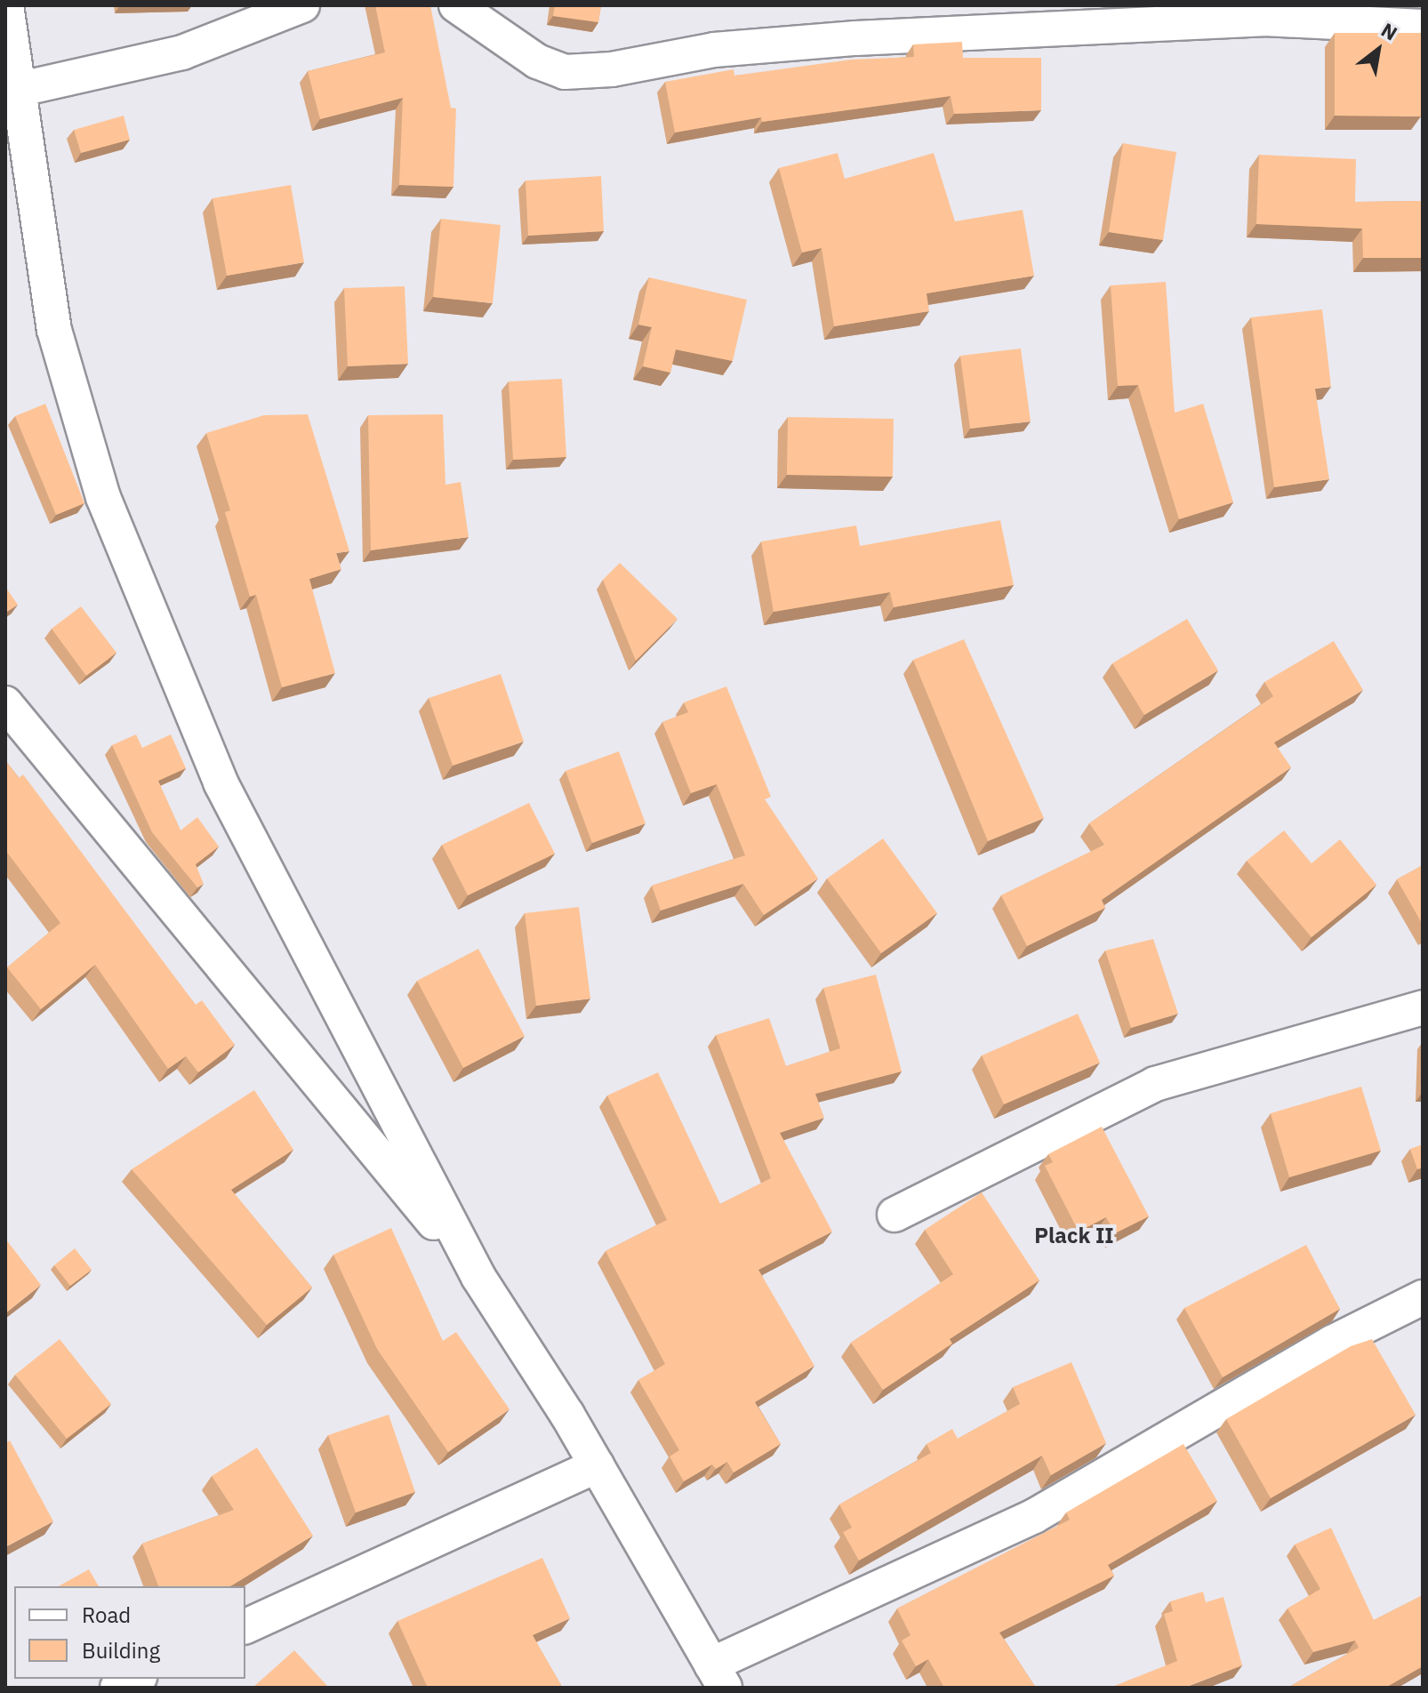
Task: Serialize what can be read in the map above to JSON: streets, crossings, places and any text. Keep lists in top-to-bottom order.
{
  "districts": ["Plack II"],
  "legend": ["Road", "Building"],
  "north": "top right"
}
